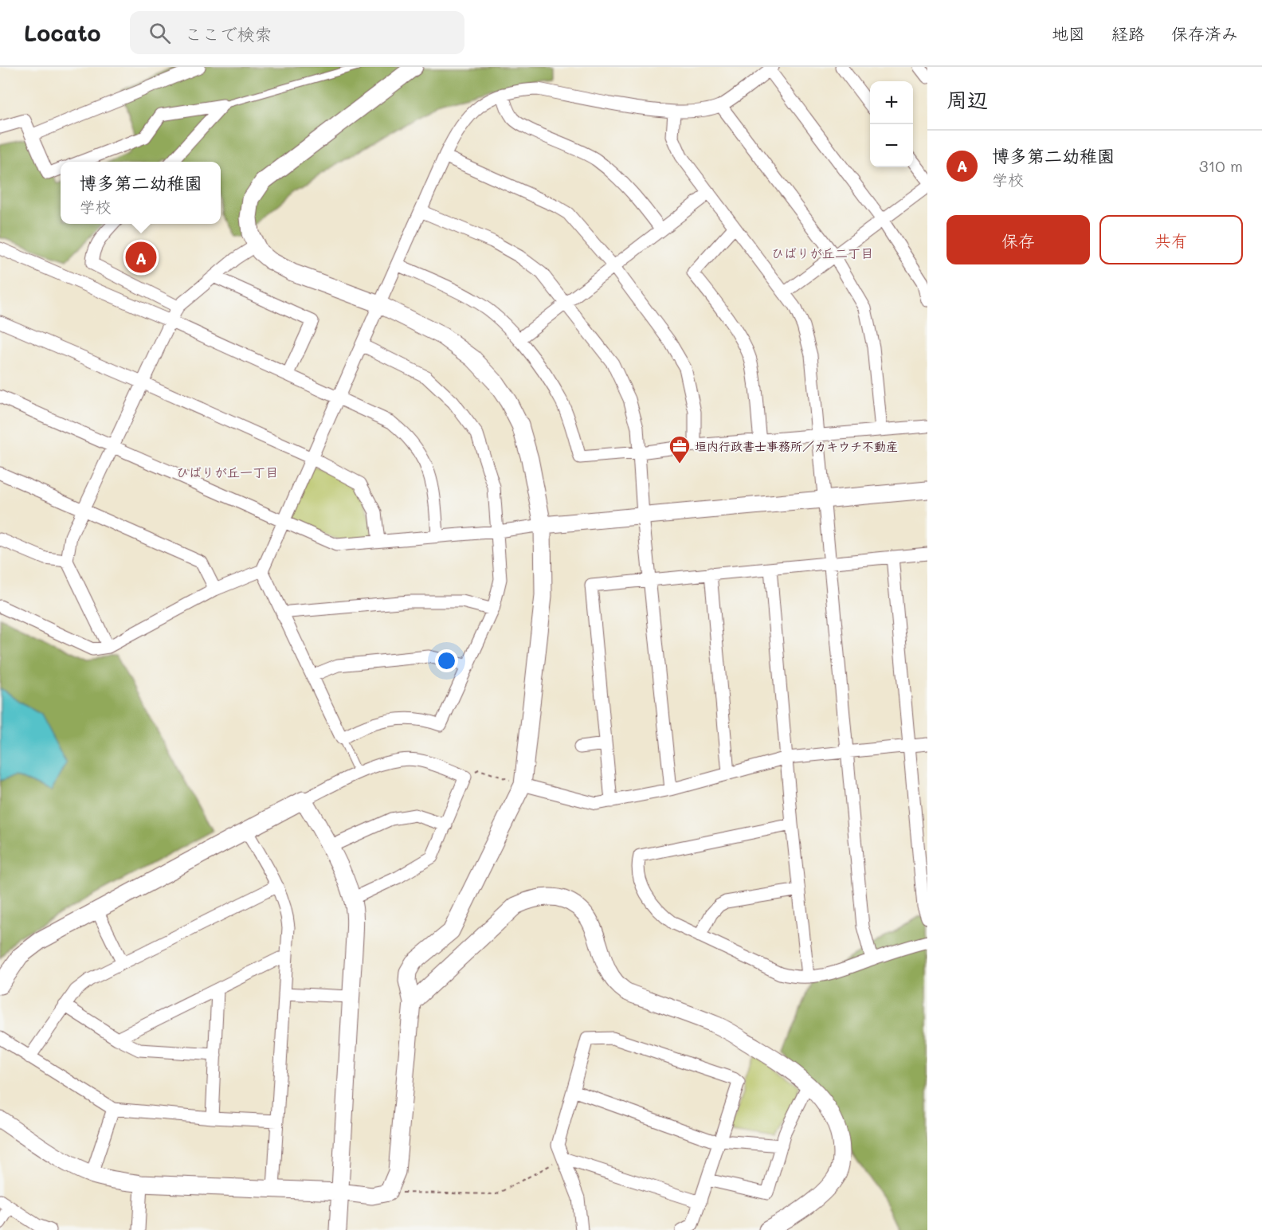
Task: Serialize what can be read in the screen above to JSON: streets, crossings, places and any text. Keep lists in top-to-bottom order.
{
  "districts": ["ひばりが丘二丁目", "ひばりが丘一丁目"],
  "places": {
    "office": ["垣内行政書士事務所／カキウチ不動産"]
  },
  "page": {
    "header": "Locato",
    "search": "ここで検索",
    "nav": ["地図", "経路", "保存済み"],
    "heading": "周辺",
    "map_buttons": ["+", "−"],
    "list": [
      {
        "mark": "A",
        "name": "博多第二幼稚園",
        "note": "学校",
        "value": "310 m"
      }
    ],
    "popup": ["博多第二幼稚園", "学校"],
    "buttons": ["保存", "共有"],
    "pins": "A"
  }
}
